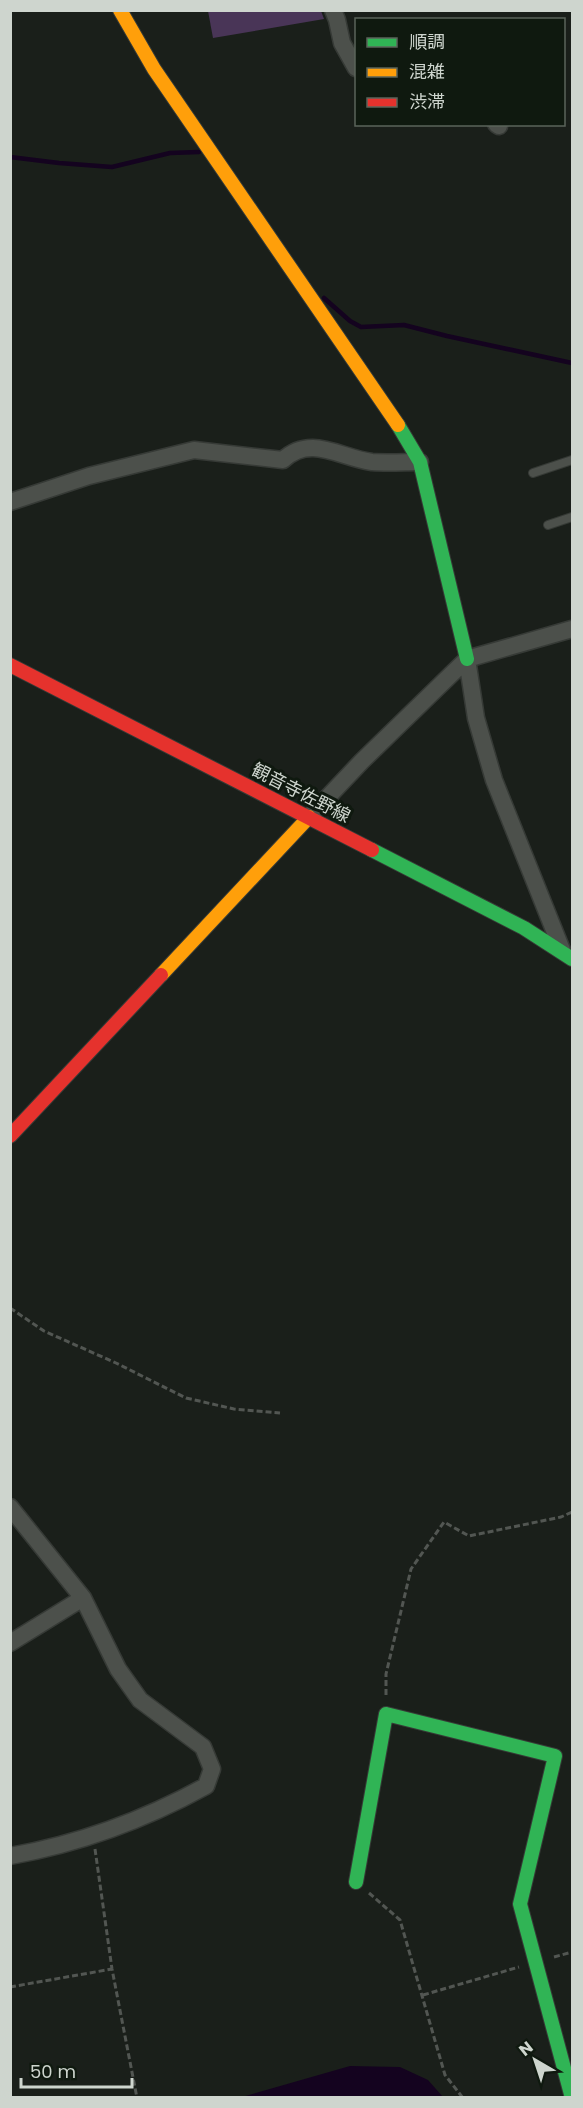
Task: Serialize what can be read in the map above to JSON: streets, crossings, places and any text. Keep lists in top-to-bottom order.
{
  "streets": {
    "street": ["観音寺佐野線"]
  },
  "legend": ["順調", "混雑", "渋滞"],
  "scale_bar": "50 m",
  "north": "top left"
}
